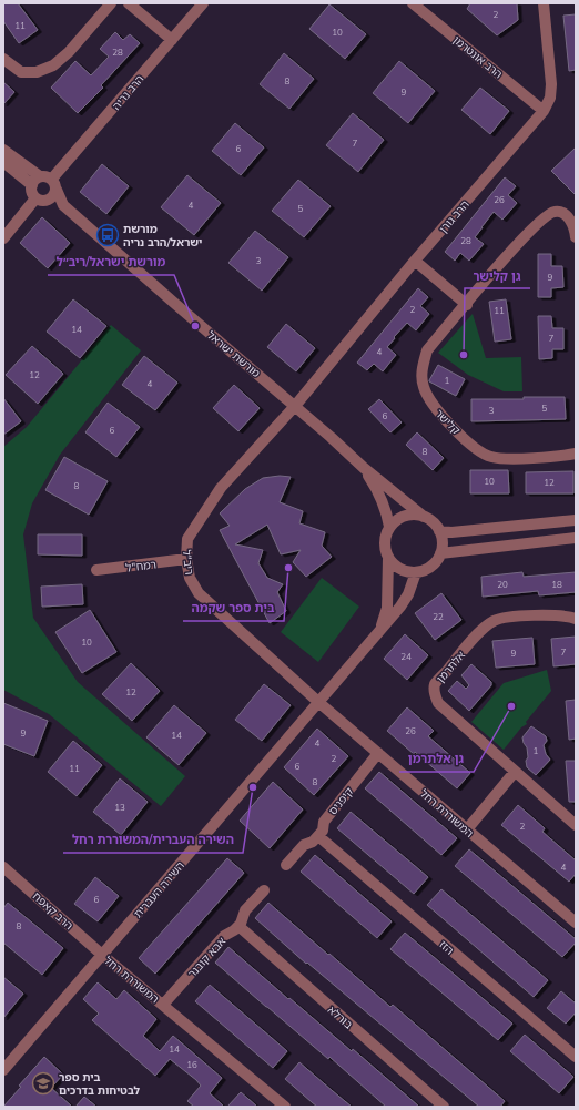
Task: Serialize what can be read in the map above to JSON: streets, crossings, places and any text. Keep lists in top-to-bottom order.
{
  "streets": {
    "street": [
      "הרב אונטרמן",
      "הרב נריה",
      "הרב גורן",
      "מורשת ישראל",
      "קלישר",
      "ריב\"ל",
      "רמח\"ל",
      "אלתרמן",
      "קיפניס",
      "המשוררת רחל",
      "השירה העברית",
      "הרב קאפח",
      "הזז",
      "אבא קובנר",
      "בורלא"
    ]
  },
  "crossings": [
    ["הרב אונטרמן", "הרב גורן"],
    ["הרב נריה", "מורשת ישראל"],
    ["הרב גורן", "מורשת ישראל"],
    ["הרב גורן", "ריב\"ל"],
    ["מורשת ישראל", "ריב\"ל"],
    ["מורשת ישראל", "השירה העברית"],
    ["ריב\"ל", "רמח\"ל"],
    ["ריב\"ל", "המשוררת רחל"],
    ["ריב\"ל", "השירה העברית"],
    ["קיפניס", "המשוררת רחל"],
    ["קיפניס", "הזז"],
    ["המשוררת רחל", "השירה העברית"],
    ["המשוררת רחל", "הרב קאפח"],
    ["המשוררת רחל", "אבא קובנר"],
    ["השירה העברית", "הרב קאפח"],
    ["אבא קובנר", "בורלא"]
  ],
  "places": {
    "bus stop": ["מורשת ישראל/הרב נריה"],
    "other": [
      "מורשת ישראל/ריב״ל",
      "גן קלישר",
      "בית ספר שקמה",
      "גן אלתרמן",
      "השירה העברית/המשוררת רחל"
    ],
    "school or university": ["בית ספר לבטיחות בדרכים"]
  },
  "house_numbers": [
    "2",
    "11",
    "10",
    "28",
    "8",
    "9",
    "7",
    "6",
    "26",
    "4",
    "5",
    "28",
    "3",
    "9",
    "2",
    "11",
    "14",
    "7",
    "4",
    "12",
    "1",
    "4",
    "5",
    "3",
    "6",
    "6",
    "8",
    "10",
    "12",
    "8",
    "20",
    "18",
    "22",
    "10",
    "7",
    "9",
    "24",
    "12",
    "26",
    "9",
    "14",
    "4",
    "1",
    "2",
    "6",
    "11",
    "8",
    "13",
    "2",
    "4",
    "6",
    "8",
    "14",
    "16"
  ]
}
